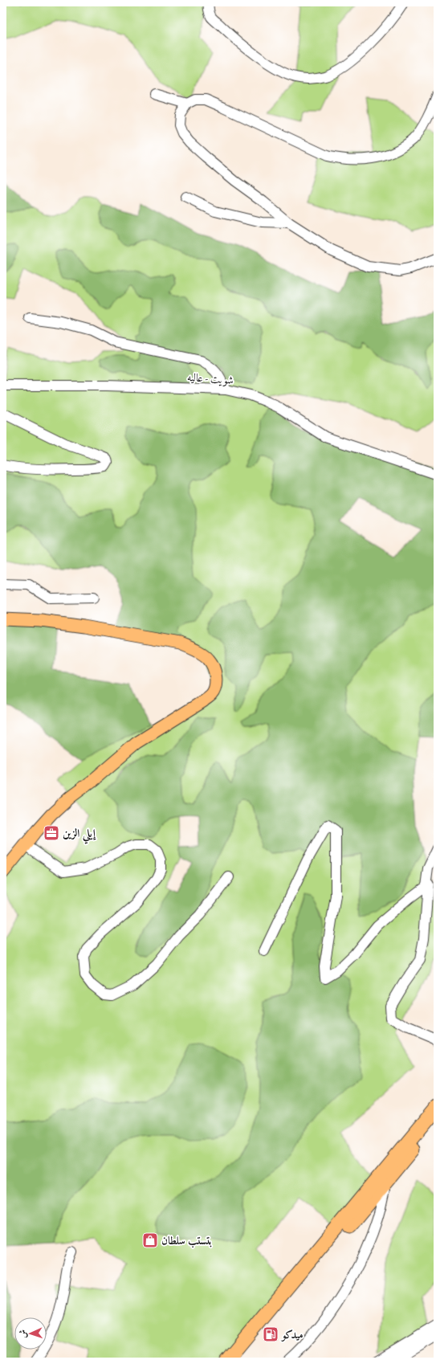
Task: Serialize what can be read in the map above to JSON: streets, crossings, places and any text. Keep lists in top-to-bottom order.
{
  "streets": {
    "street": ["شويت - عاليه"]
  },
  "places": {
    "office": ["إيلي الزين"],
    "shop": ["بتستب سلطان"],
    "fuel station": ["ميدكو"]
  },
  "north": "left"
}
